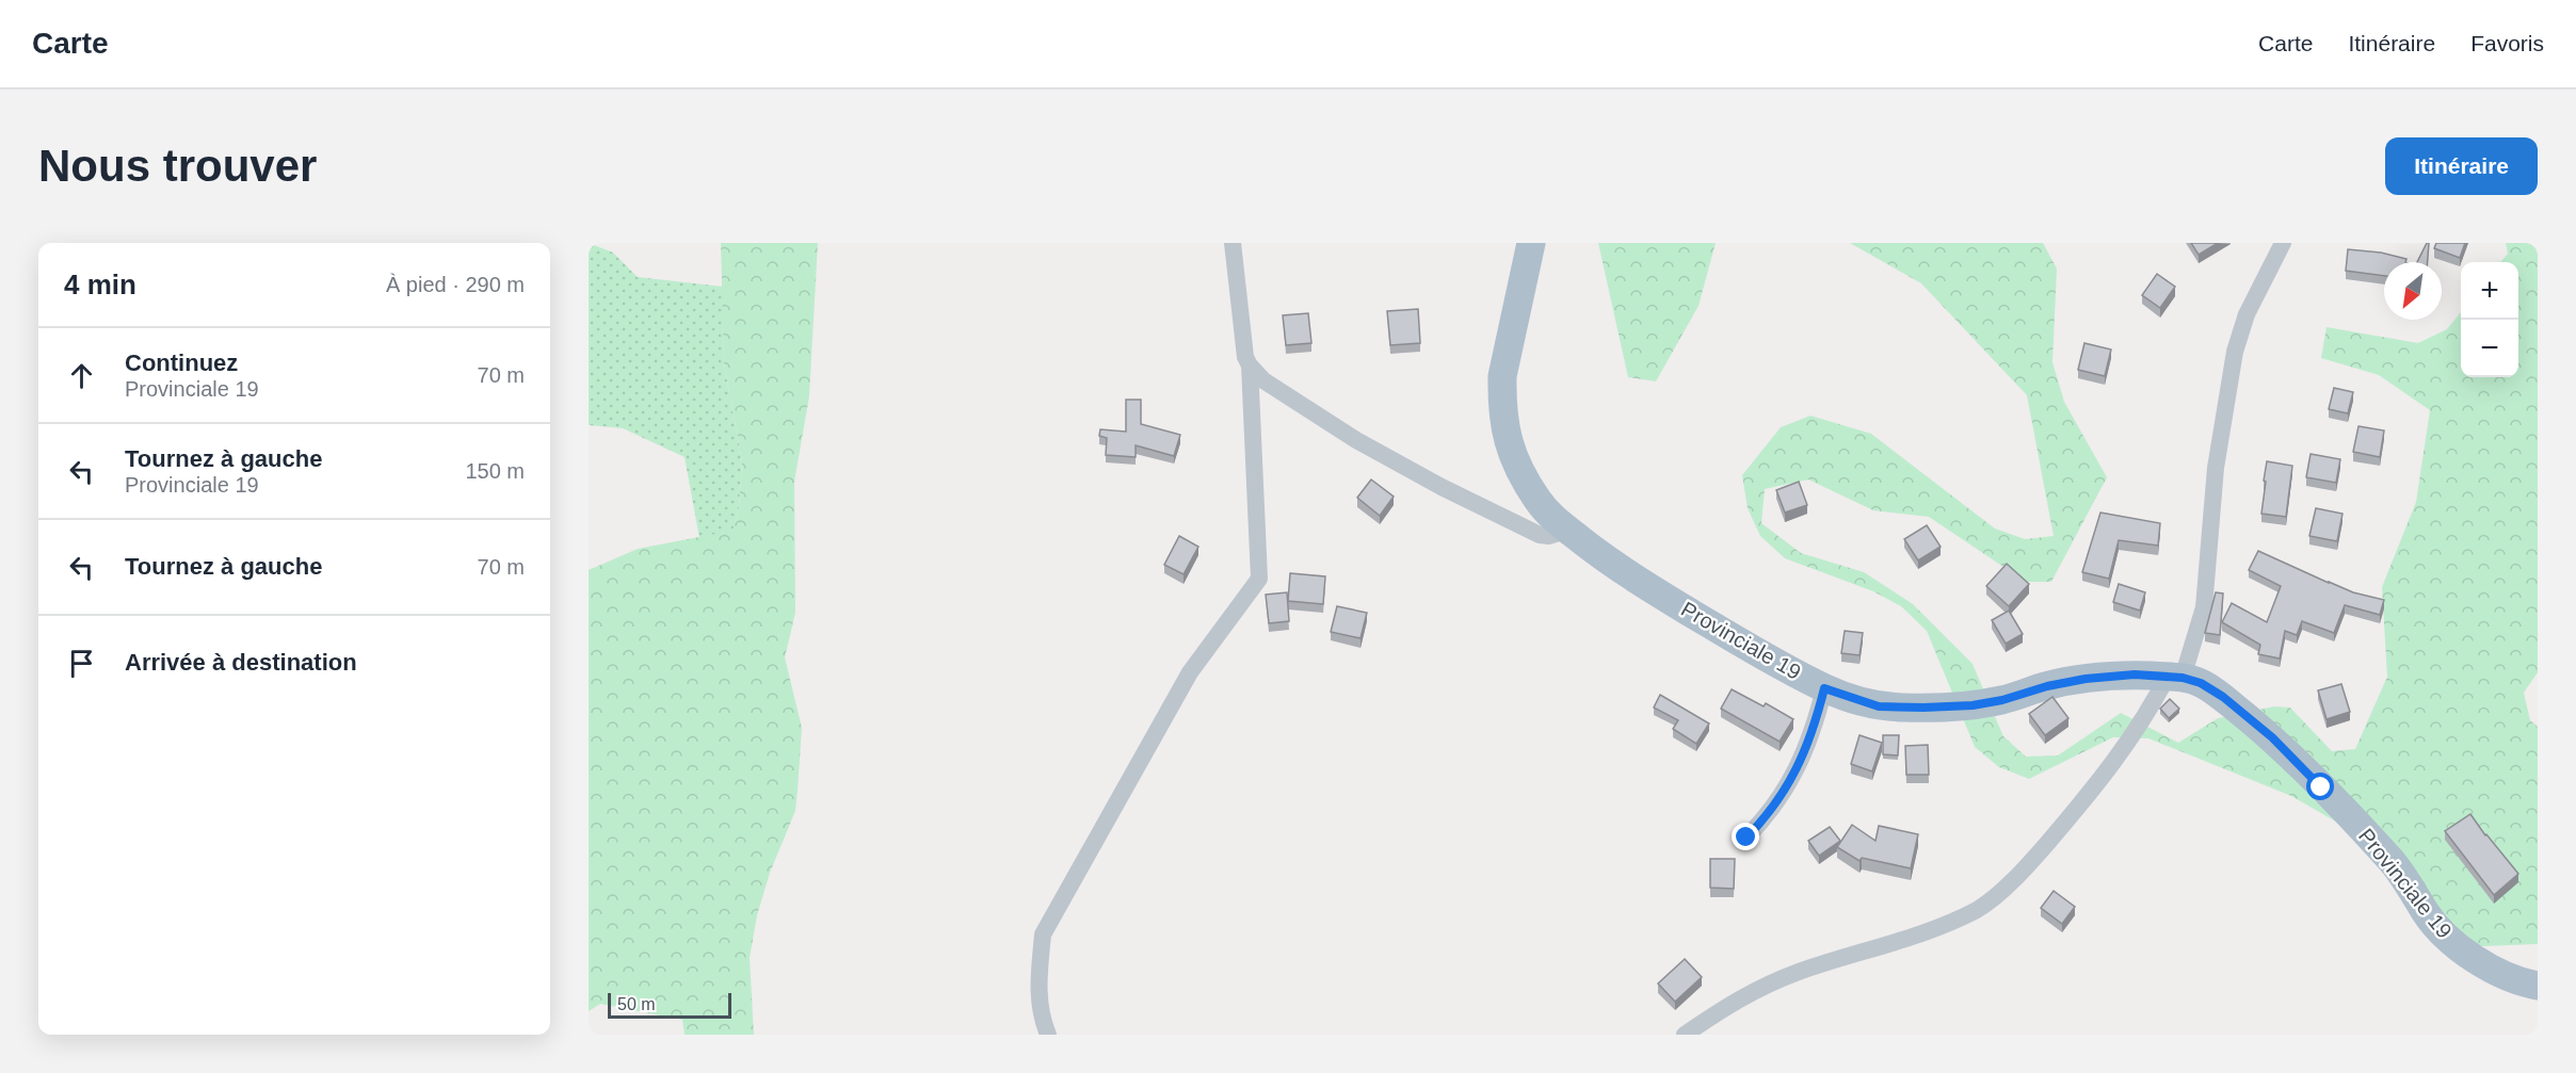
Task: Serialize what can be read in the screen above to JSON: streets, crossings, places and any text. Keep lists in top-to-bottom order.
{
  "streets": {
    "main road": ["Provinciale 19"]
  },
  "scale_bar": "50 m",
  "north": "bottom left",
  "page": {
    "header": "Carte",
    "nav": ["Carte", "Itinéraire", "Favoris"],
    "buttons": "Itinéraire",
    "title": "Nous trouver",
    "heading": ["4 min", "À pied · 290 m"],
    "map_buttons": ["+", "−"],
    "list": [
      ["Continuez", "Provinciale 19", "70 m"],
      ["Tournez à gauche", "Provinciale 19", "150 m"],
      ["Tournez à gauche", "70 m"],
      "Arrivée à destination"
    ],
    "scale": "50 m"
  }
}
